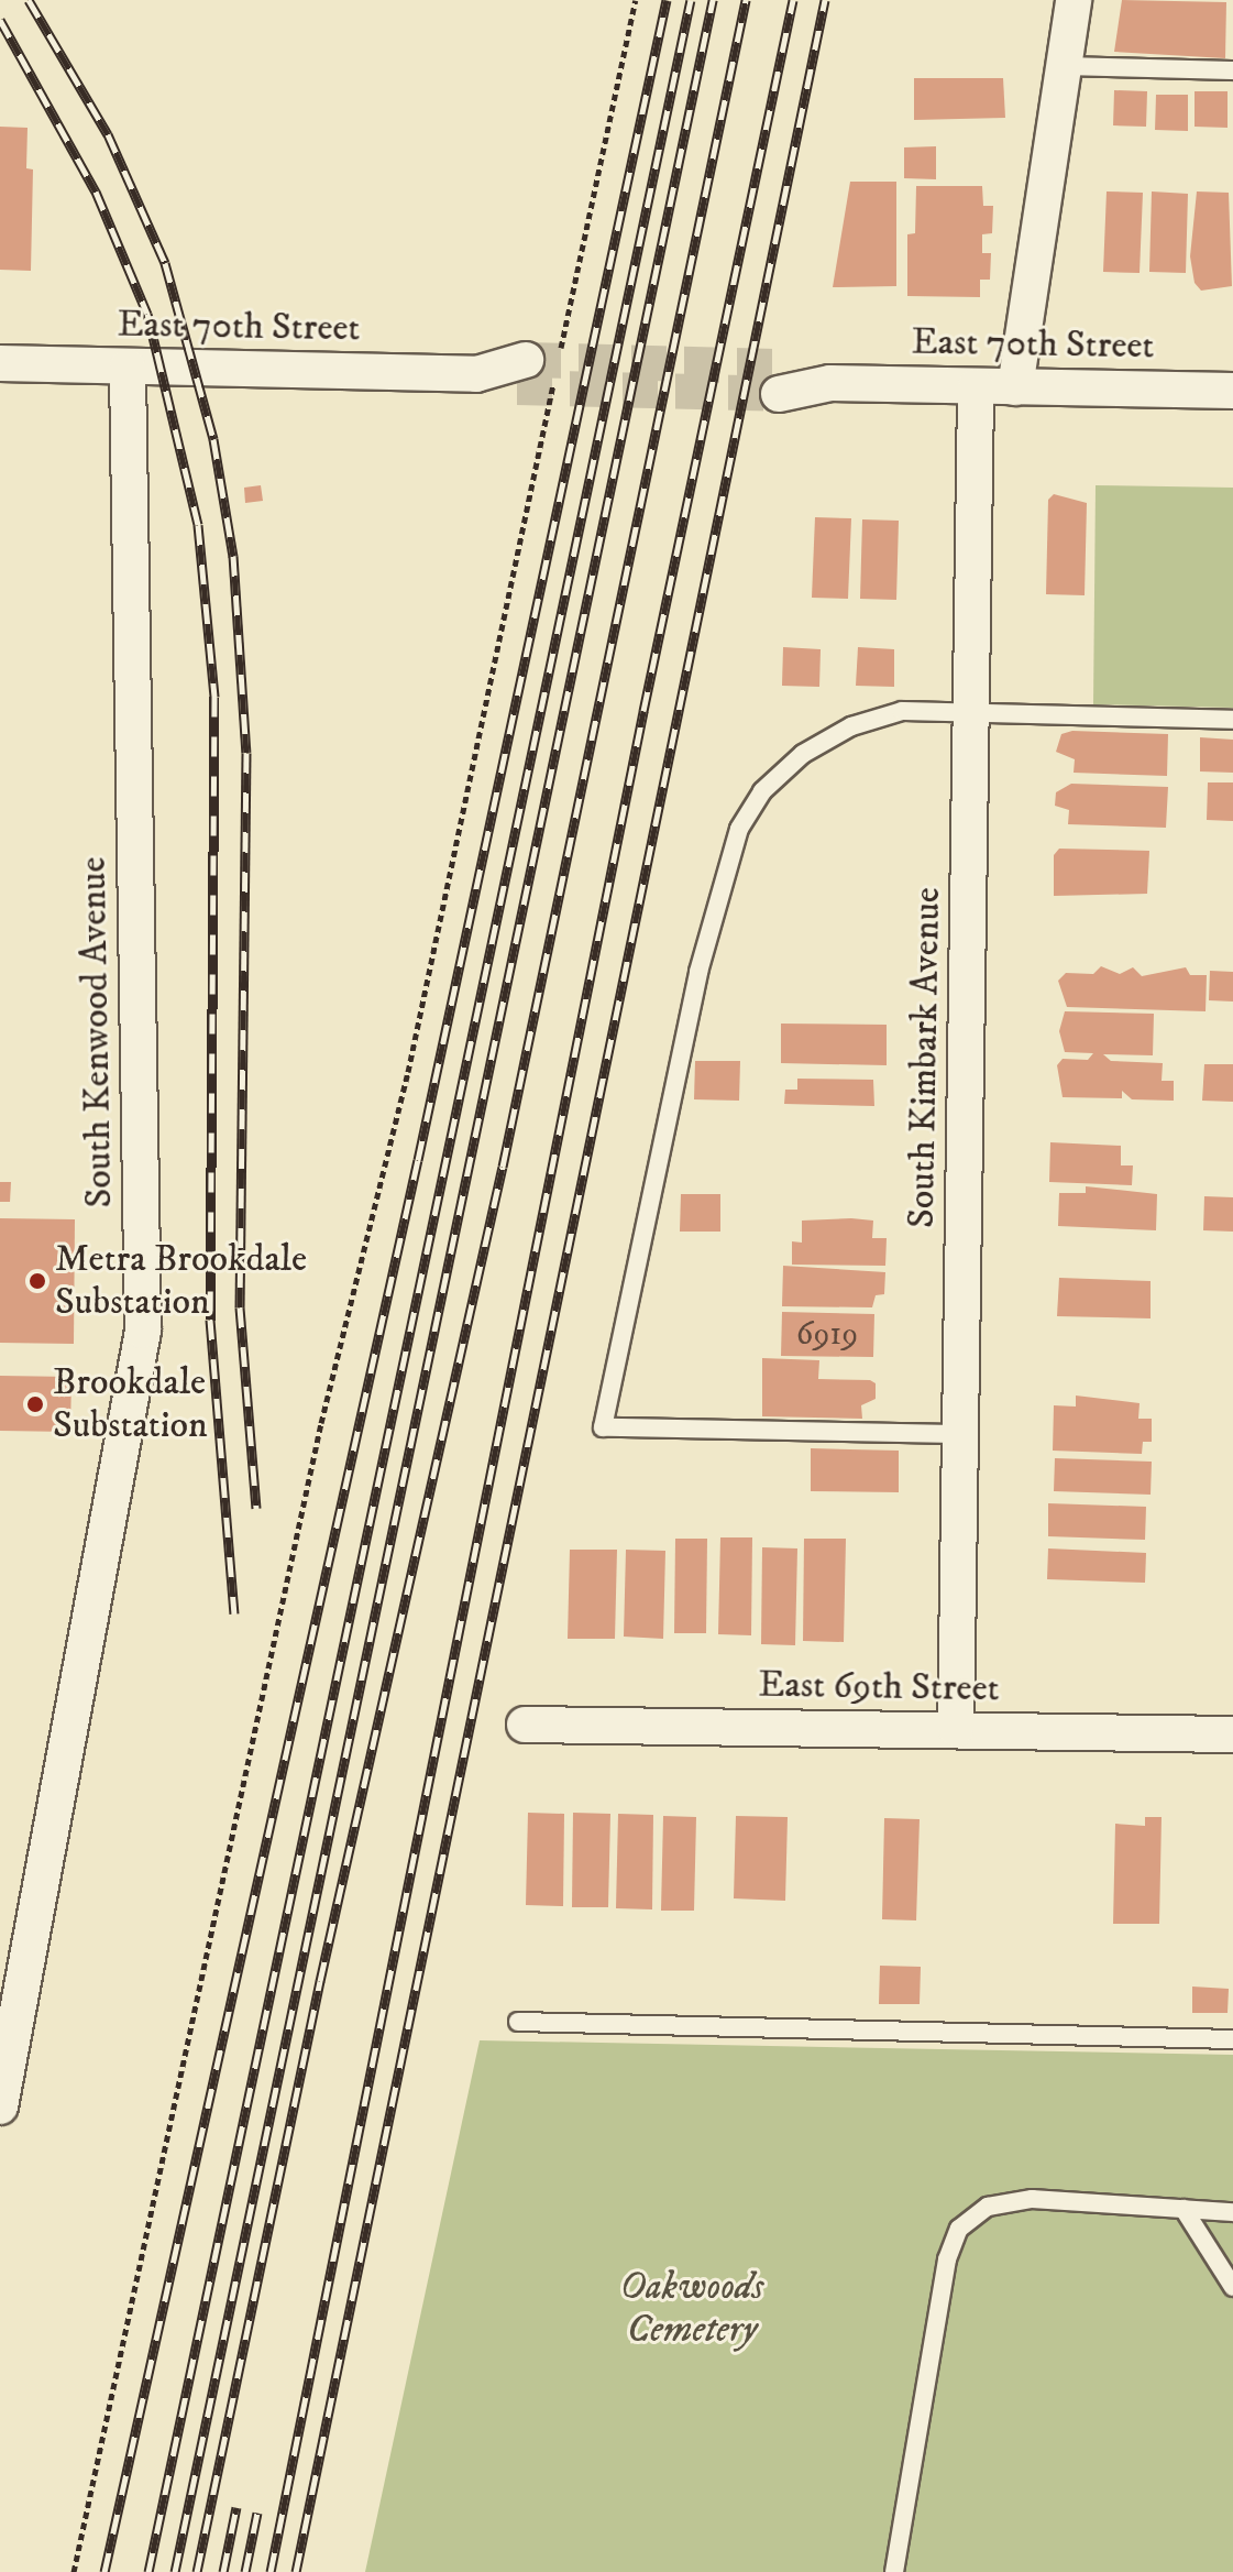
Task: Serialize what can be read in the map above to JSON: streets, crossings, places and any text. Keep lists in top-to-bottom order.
{
  "streets": {
    "street": [
      "East 70th Street",
      "South Kenwood Avenue",
      "South Kimbark Avenue",
      "East 69th Street"
    ]
  },
  "crossings": [
    ["East 70th Street", "South Kenwood Avenue"],
    ["East 70th Street", "South Kimbark Avenue"],
    ["South Kimbark Avenue", "East 69th Street"]
  ],
  "parks": ["Oakwoods Cemetery"],
  "places": ["Metra Brookdale Substation", "Brookdale Substation"],
  "house_numbers": ["6919"]
}
